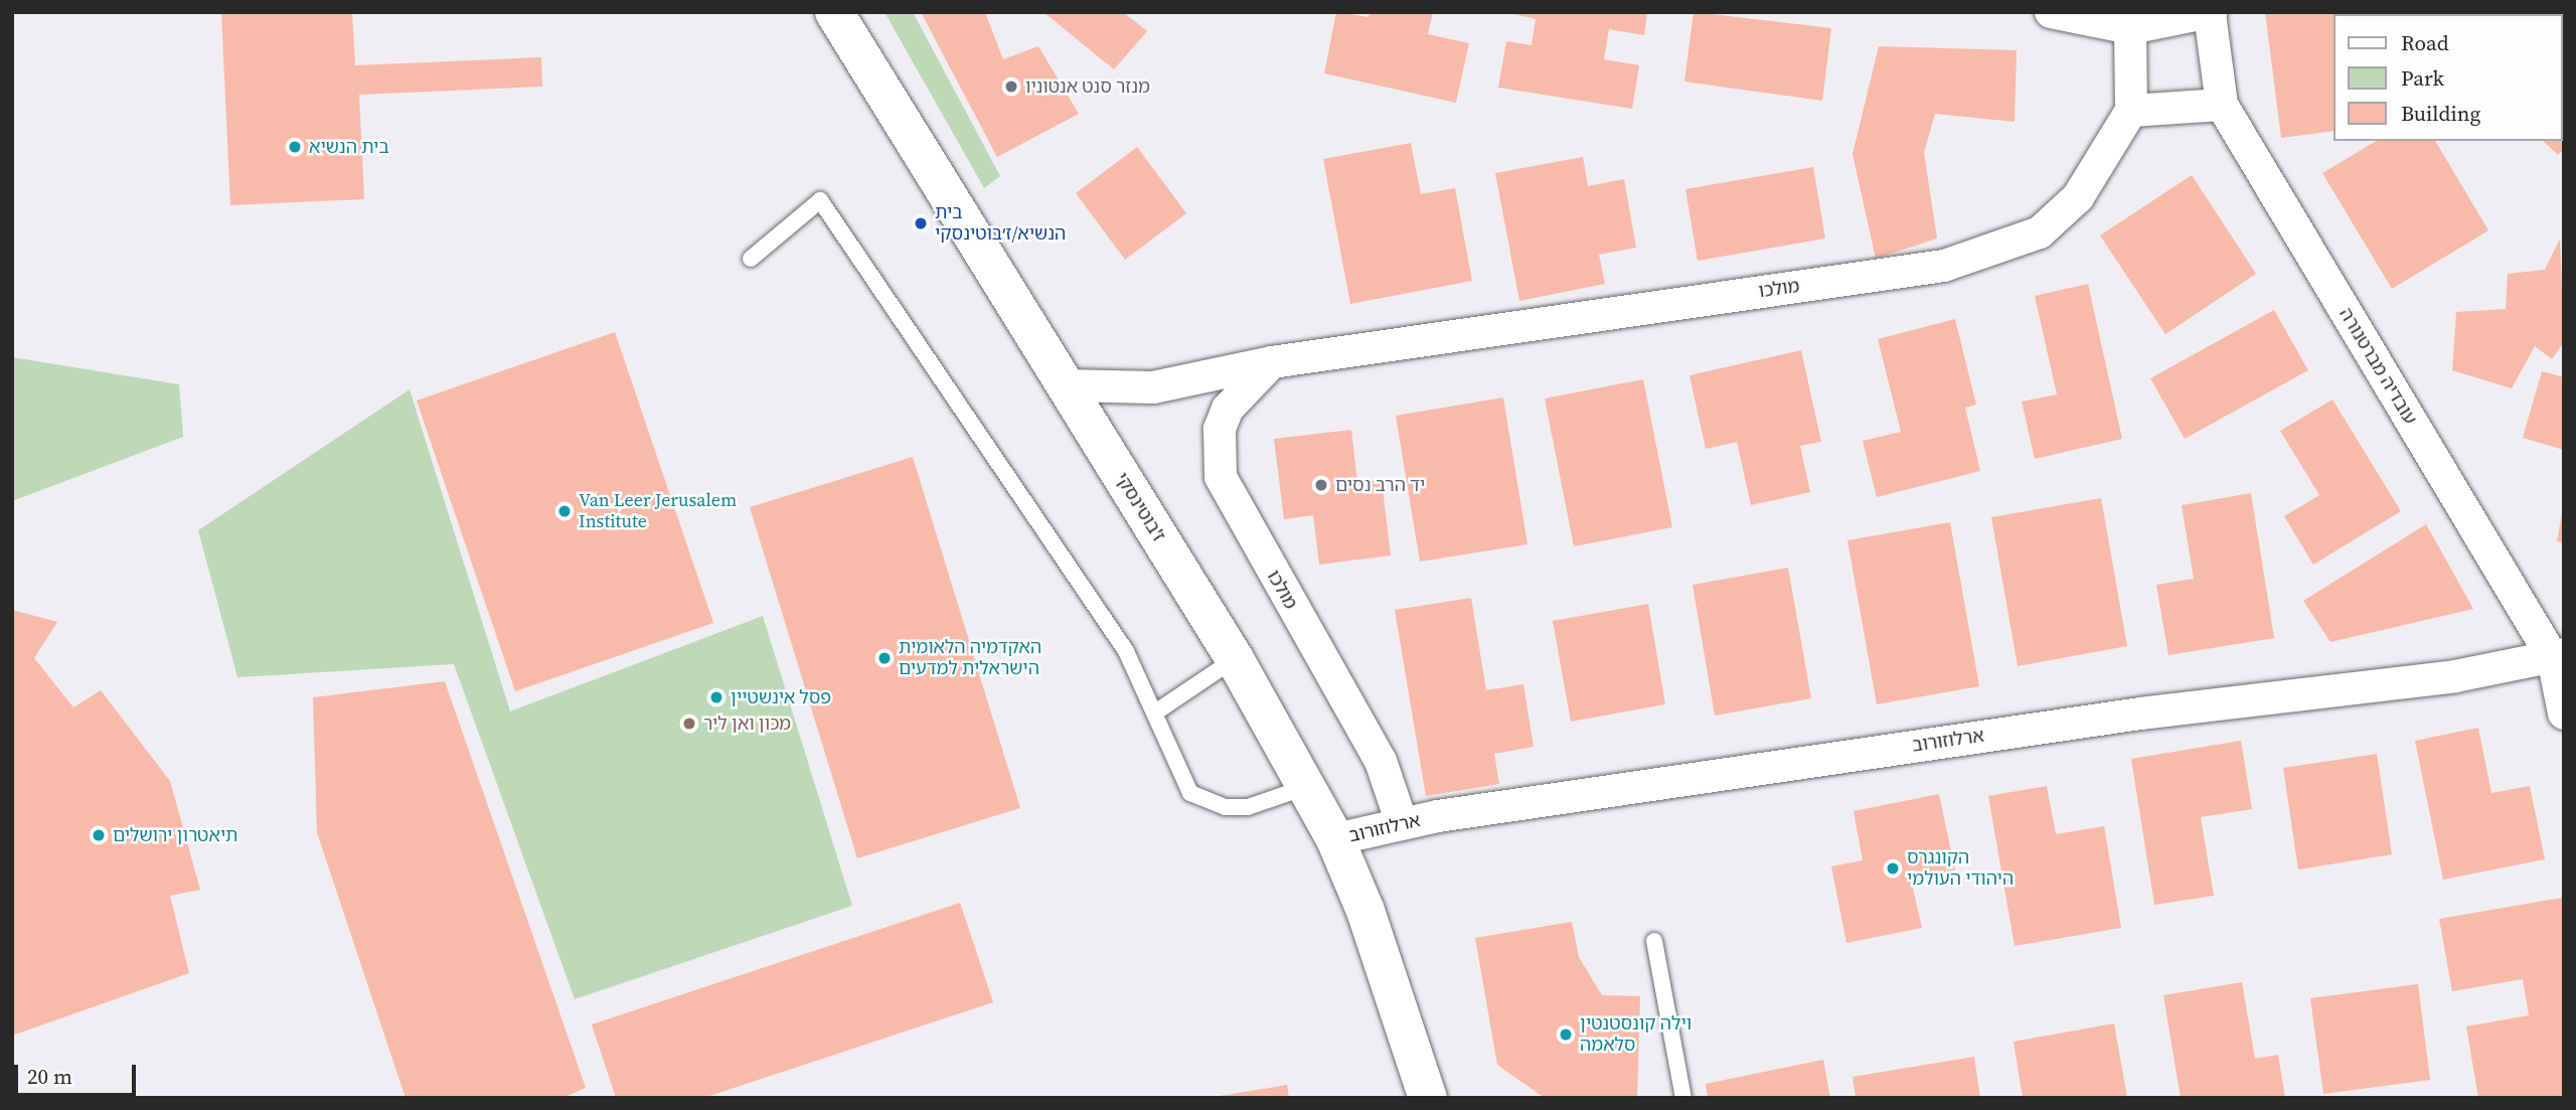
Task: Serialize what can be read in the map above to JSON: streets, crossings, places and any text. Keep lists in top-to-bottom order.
{
  "streets": {
    "street": [
      "מולכו",
      "עובדיה מברטנורה",
      "ז'בוטינסקי",
      "ארלוזורוב"
    ]
  },
  "crossings": [
    ["מולכו", "ז'בוטינסקי"],
    ["מולכו", "ארלוזורוב"],
    ["עובדיה מברטנורה", "ארלוזורוב"],
    ["ז'בוטינסקי", "ארלוזורוב"]
  ],
  "places": [
    "מנזר סנט אנטוניו",
    "בית הנשיא",
    "בית הנשיא/ז׳בוטינסקי",
    "יד הרב נסים",
    "Van Leer Jerusalem Institute",
    "האקדמיה הלאומית הישראלית למדעים",
    "פסל אינשטיין",
    "מכון ואן ליר",
    "תיאטרון ירושלים",
    "הקונגרס היהודי העולמי",
    "וילה קונסטנטין סלאמה"
  ],
  "legend": ["Road", "Park", "Building"],
  "scale_bar": "20 m"
}
